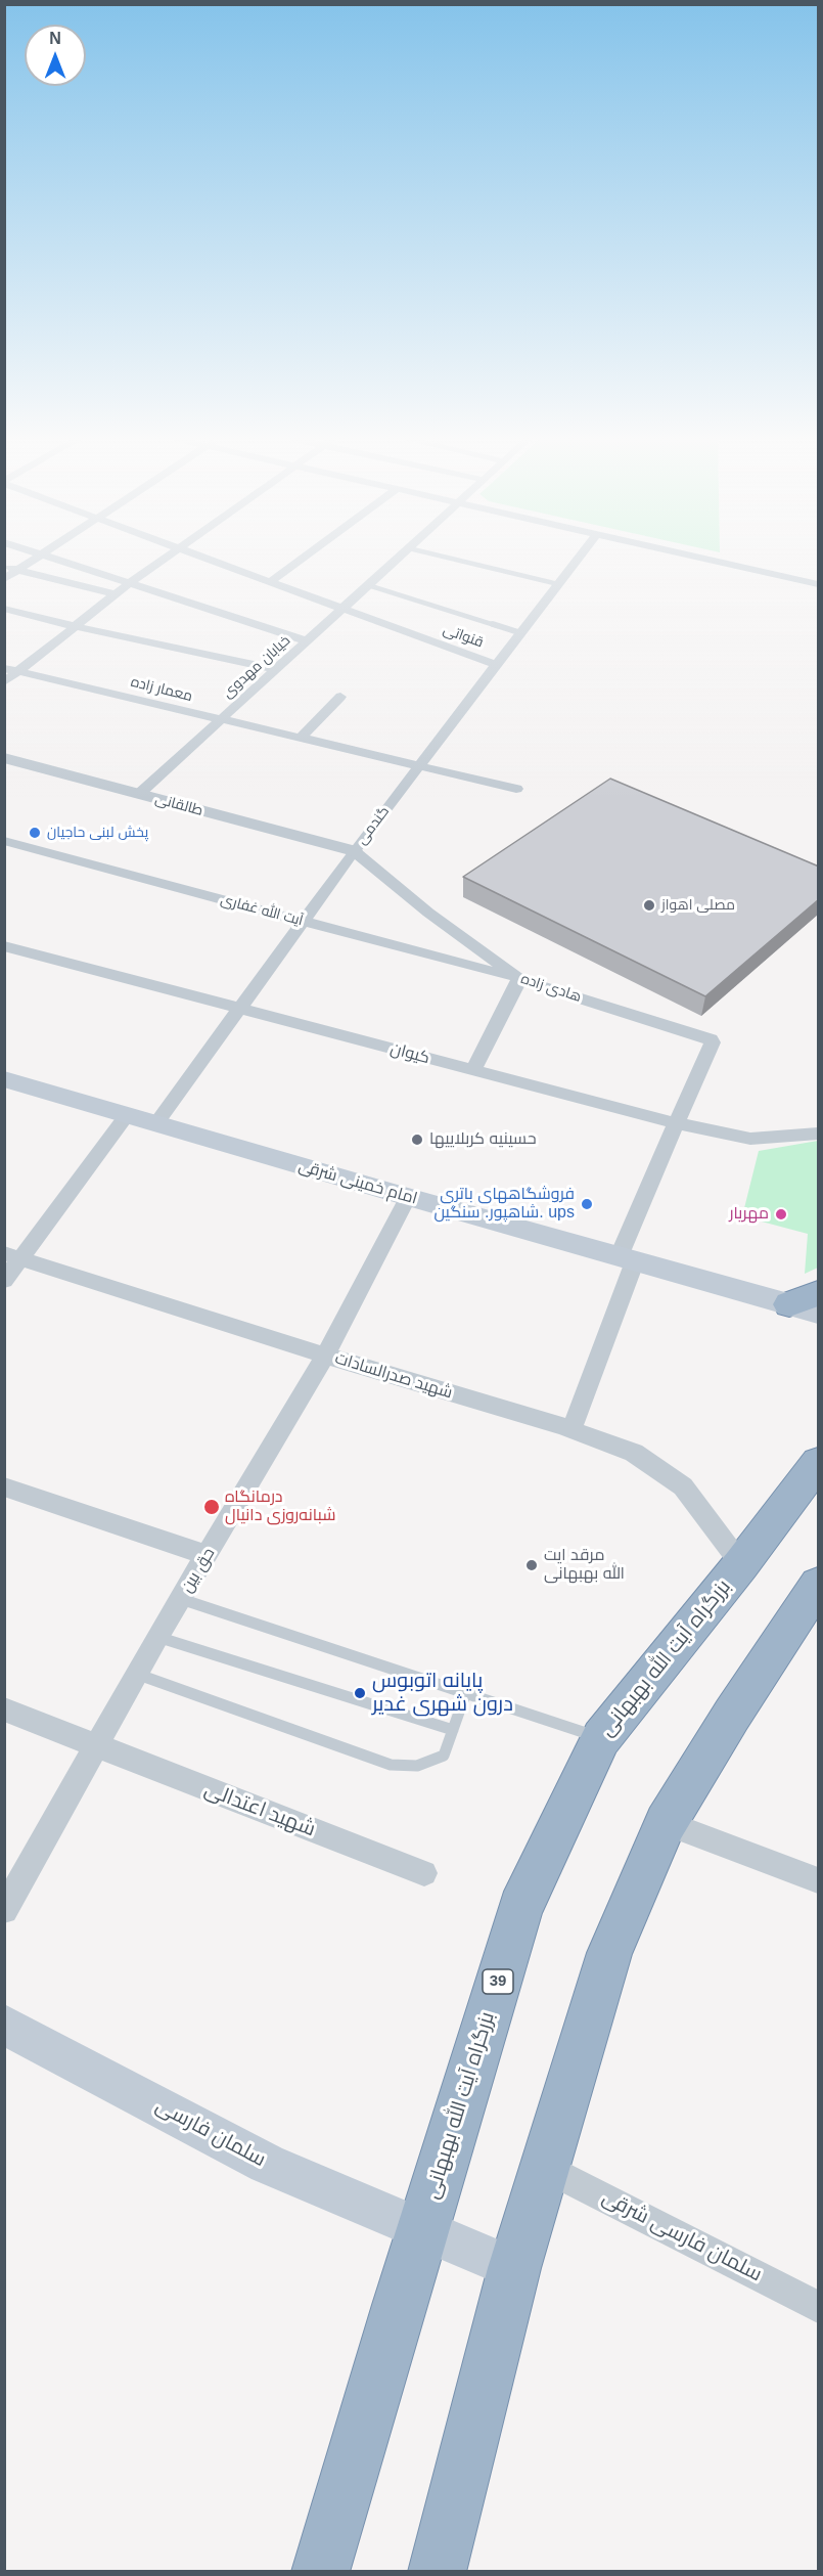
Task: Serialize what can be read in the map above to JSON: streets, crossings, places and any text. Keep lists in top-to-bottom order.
{
  "streets": {
    "highway": ["بزرگراه آیت الله بهبهانی", "39"],
    "main road": ["امام خمینی شرقی", "سلمان فارسی"],
    "street": [
      "قنواتی",
      "خیابان مهدوی",
      "معمار زاده",
      "طالقانی",
      "گندمی",
      "آیت الله غفاری",
      "هادی زاده",
      "کیوان",
      "شهید صدرالسادات",
      "حق بین",
      "شهید اعتدالی",
      "سلمان فارسی شرقی"
    ]
  },
  "crossings": [
    ["قنواتی", "خیابان مهدوی"],
    ["قنواتی", "گندمی"],
    ["خیابان مهدوی", "معمار زاده"],
    ["خیابان مهدوی", "طالقانی"],
    ["معمار زاده", "گندمی"],
    ["طالقانی", "گندمی"],
    ["طالقانی", "هادی زاده"],
    ["گندمی", "آیت الله غفاری"],
    ["گندمی", "هادی زاده"],
    ["گندمی", "کیوان"],
    ["گندمی", "امام خمینی شرقی"],
    ["آیت الله غفاری", "هادی زاده"],
    ["هادی زاده", "کیوان"],
    ["امام خمینی شرقی", "حق بین"],
    ["شهید صدرالسادات", "حق بین"],
    ["شهید صدرالسادات", "بزرگراه آیت الله بهبهانی"],
    ["حق بین", "شهید اعتدالی"],
    ["بزرگراه آیت الله بهبهانی", "سلمان فارسی"]
  ],
  "places": [
    "پخش لبنی حاجیان",
    "مصلی اهواز",
    "حسینیه کربلاییها",
    "فروشگاههای باتری شاهپور. سنگین. ups",
    "مهریار",
    "درمانگاه شبانه‌روزی دانیال",
    "مرقد ایت الله بهبهانی",
    "پایانه اتوبوس درون شهری غدیر"
  ],
  "north": "top"
}
